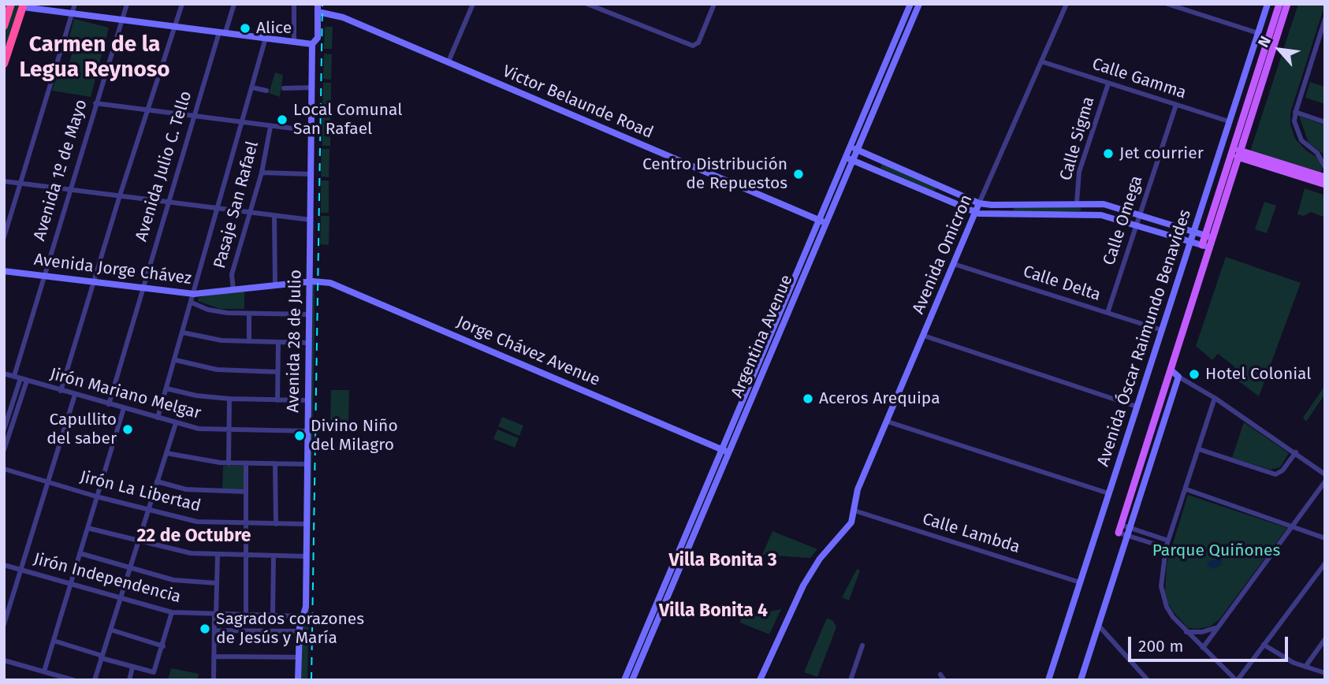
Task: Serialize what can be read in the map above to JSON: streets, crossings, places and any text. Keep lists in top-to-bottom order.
{
  "streets": {
    "main road": [
      "Victor Belaunde Road",
      "Avenida Omicron",
      "Avenida Jorge Chávez",
      "Argentina Avenue",
      "Avenida Óscar Raimundo Benavides",
      "Avenida 28 de Julio",
      "Jorge Chávez Avenue"
    ],
    "street": [
      "Calle Gamma",
      "Calle Sigma",
      "Avenida Julio C. Tello",
      "Avenida 1º de Mayo",
      "Pasaje San Rafael",
      "Calle Omega",
      "Calle Delta",
      "Jirón Mariano Melgar",
      "Jirón La Libertad",
      "Calle Lambda",
      "Jirón Independencia"
    ]
  },
  "crossings": [
    ["Calle Gamma", "Calle Sigma"],
    ["Calle Gamma", "Calle Omega"],
    ["Calle Gamma", "Avenida Omicron"],
    ["Calle Gamma", "Avenida Óscar Raimundo Benavides"],
    ["Victor Belaunde Road", "Argentina Avenue"],
    ["Victor Belaunde Road", "Avenida 28 de Julio"],
    ["Avenida Julio C. Tello", "Avenida Jorge Chávez"],
    ["Avenida Julio C. Tello", "Jirón Mariano Melgar"],
    ["Avenida 1º de Mayo", "Avenida Jorge Chávez"],
    ["Avenida 1º de Mayo", "Jirón Mariano Melgar"],
    ["Pasaje San Rafael", "Avenida Jorge Chávez"],
    ["Calle Omega", "Calle Delta"],
    ["Avenida Omicron", "Calle Delta"],
    ["Avenida Omicron", "Calle Lambda"],
    ["Avenida Jorge Chávez", "Avenida 28 de Julio"],
    ["Avenida Jorge Chávez", "Jorge Chávez Avenue"],
    ["Calle Delta", "Avenida Óscar Raimundo Benavides"],
    ["Argentina Avenue", "Jorge Chávez Avenue"],
    ["Avenida Óscar Raimundo Benavides", "Calle Lambda"],
    ["Avenida 28 de Julio", "Jorge Chávez Avenue"],
    ["Avenida 28 de Julio", "Jirón Mariano Melgar"],
    ["Avenida 28 de Julio", "Jirón La Libertad"],
    ["Avenida 28 de Julio", "Jirón Independencia"]
  ],
  "districts": [
    "Carmen de la Legua Reynoso",
    "22 de Octubre",
    "Villa Bonita 3",
    "Villa Bonita 4"
  ],
  "parks": ["Parque Quiñones"],
  "places": [
    "Alice",
    "Local Comunal San Rafael",
    "Jet courrier",
    "Centro Distribución de Repuestos",
    "Hotel Colonial",
    "Aceros Arequipa",
    "Capullito del saber",
    "Divino Niño del Milagro",
    "Sagrados corazones de Jesús y María"
  ],
  "scale_bar": "200 m",
  "north": "top left"
}
